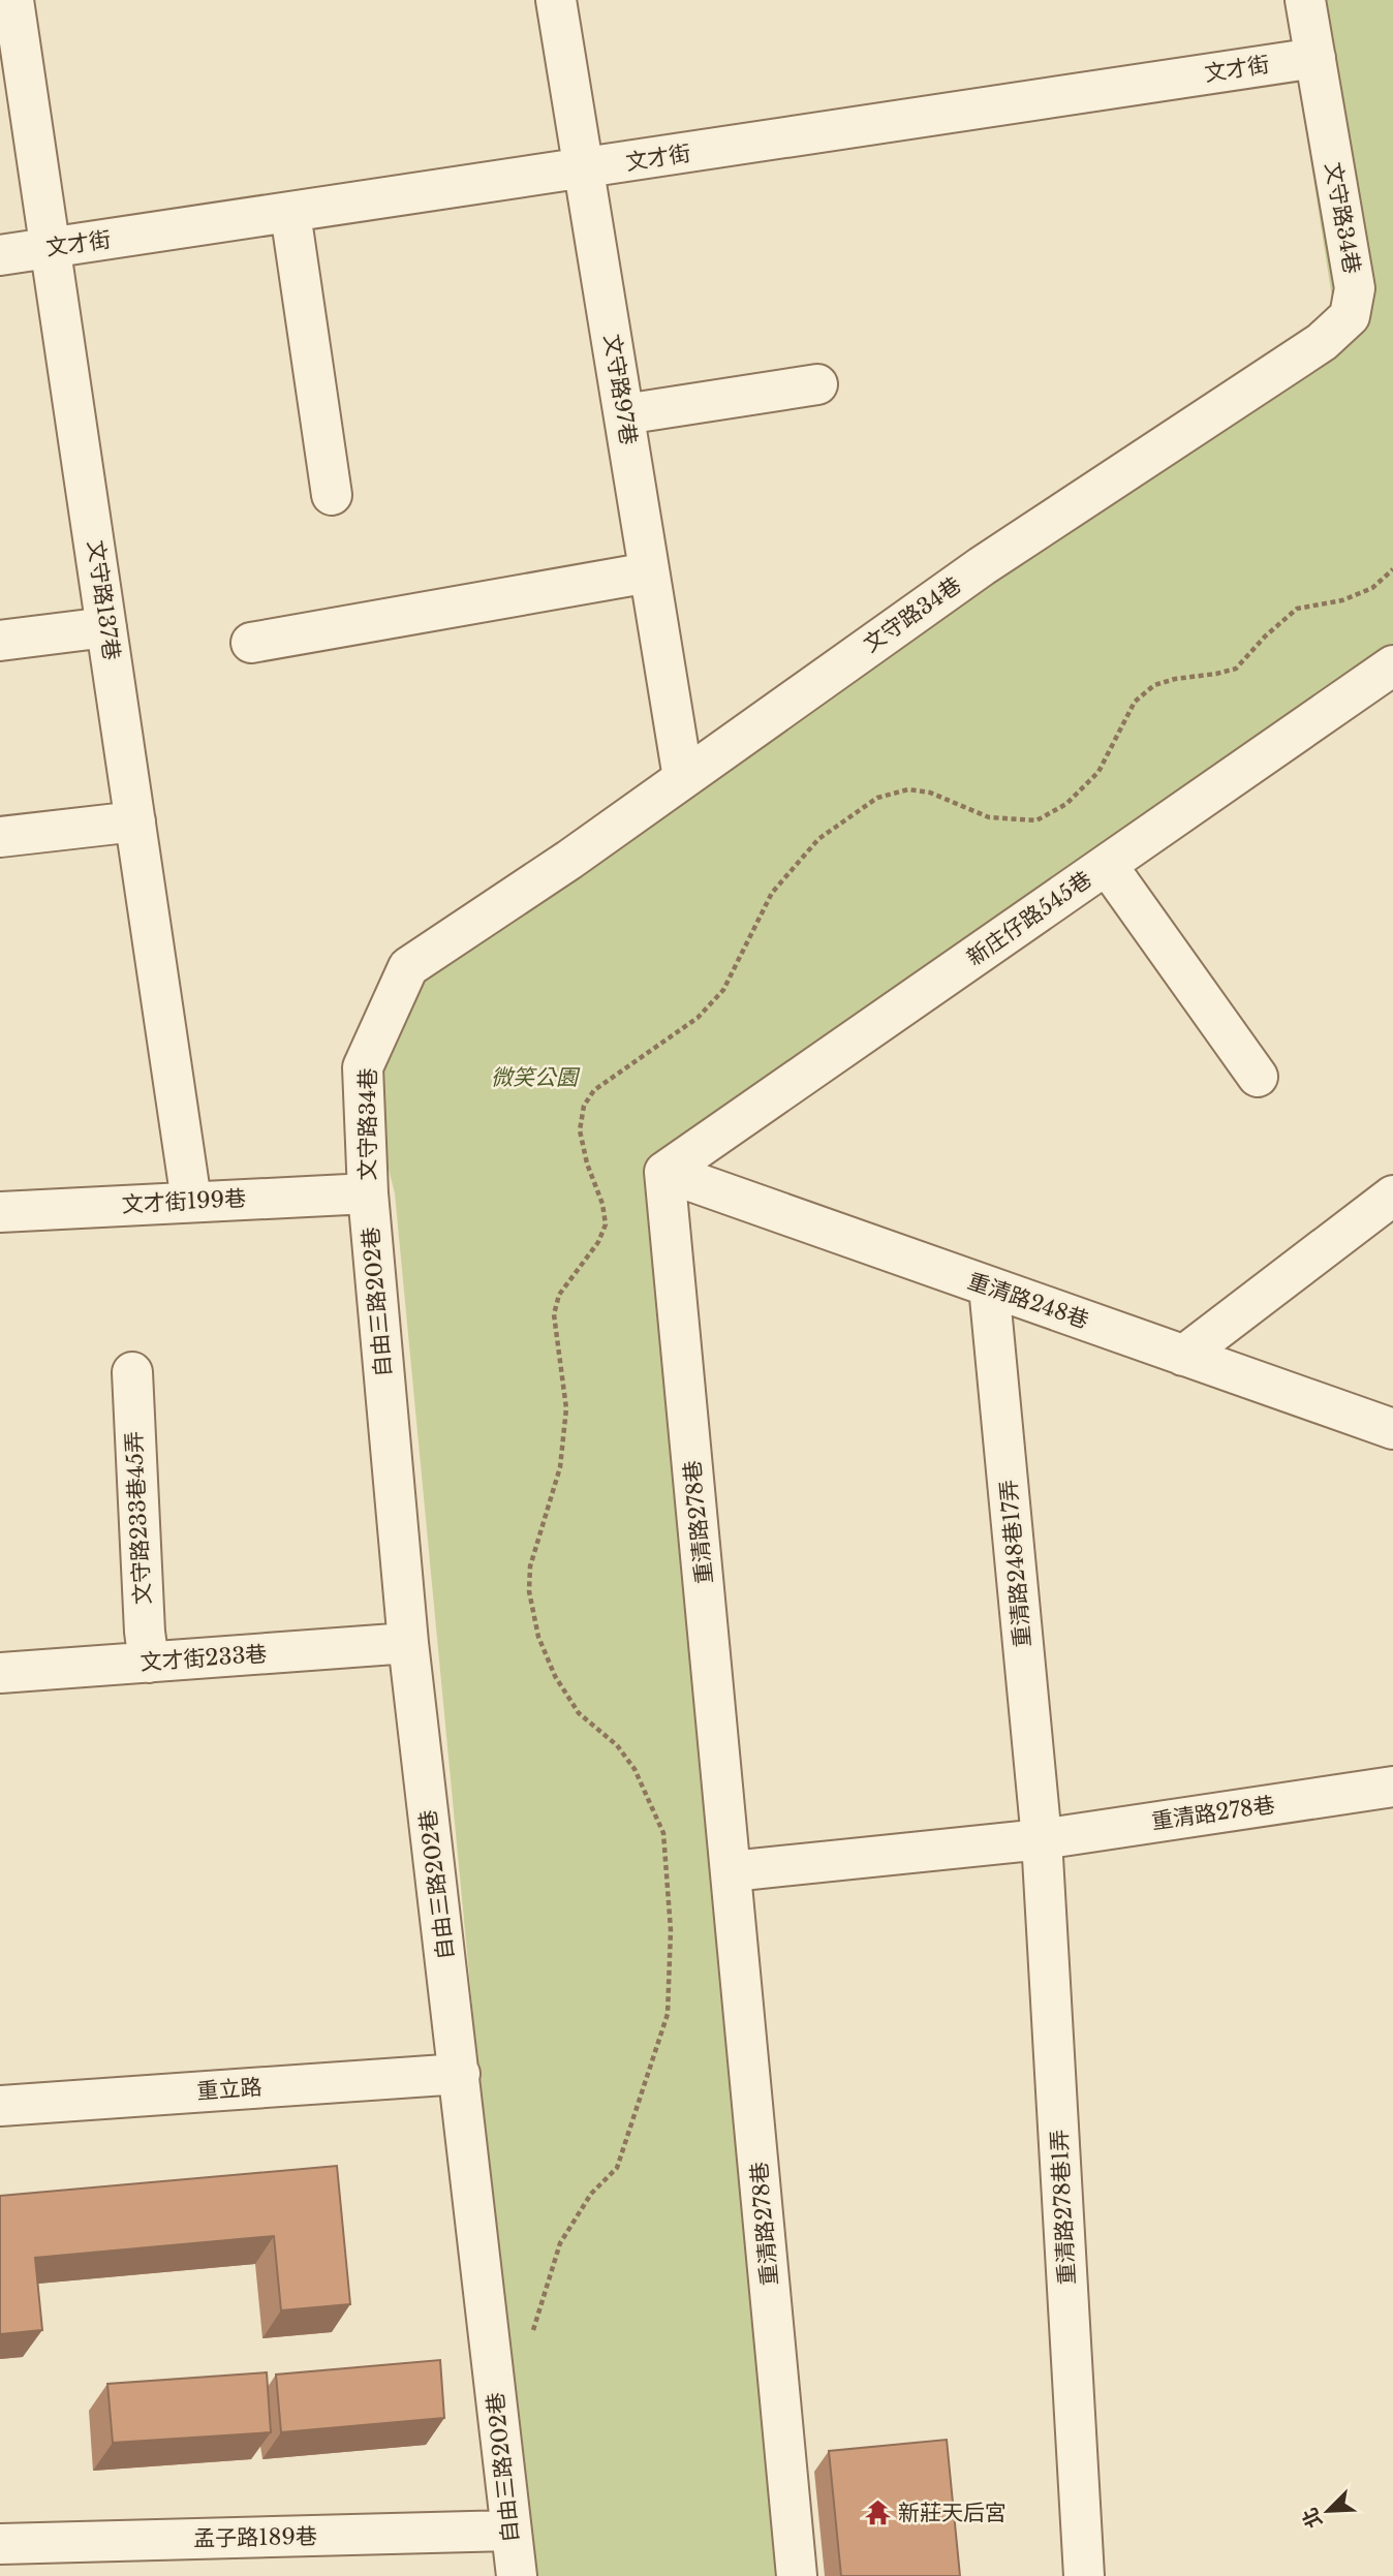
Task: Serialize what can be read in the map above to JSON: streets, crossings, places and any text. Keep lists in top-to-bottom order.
{
  "streets": {
    "street": [
      "文才街",
      "文守路34巷",
      "文守路97巷",
      "文守路137巷",
      "新庄仔路545巷",
      "文才街199巷",
      "重清路248巷",
      "自由三路202巷",
      "文守路233巷45弄",
      "重清路278巷",
      "重清路248巷17弄",
      "文才街233巷",
      "重立路",
      "重清路278巷1弄",
      "孟子路189巷"
    ]
  },
  "crossings": [
    ["文才街", "文守路34巷"],
    ["文才街", "文守路97巷"],
    ["文才街", "文守路137巷"],
    ["文守路34巷", "文守路97巷"],
    ["文守路34巷", "文才街199巷"],
    ["文守路34巷", "自由三路202巷"],
    ["文守路137巷", "文才街199巷"],
    ["新庄仔路545巷", "重清路248巷"],
    ["新庄仔路545巷", "重清路278巷"],
    ["文才街199巷", "自由三路202巷"],
    ["重清路248巷", "重清路278巷"],
    ["重清路248巷", "重清路248巷17弄"],
    ["自由三路202巷", "文才街233巷"],
    ["自由三路202巷", "重立路"],
    ["自由三路202巷", "孟子路189巷"],
    ["文守路233巷45弄", "文才街233巷"],
    ["重清路278巷", "重清路248巷17弄"],
    ["重清路278巷", "重清路278巷1弄"],
    ["重清路248巷17弄", "重清路278巷1弄"]
  ],
  "parks": ["微笑公園"],
  "places": {
    "temple": ["新莊天后宮"]
  },
  "north": "bottom left"
}
